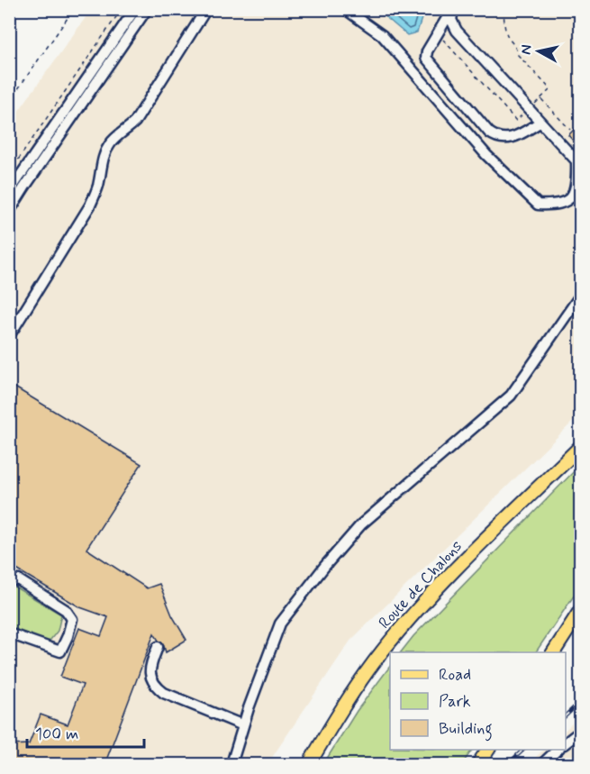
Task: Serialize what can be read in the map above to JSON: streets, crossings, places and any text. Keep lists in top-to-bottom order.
{
  "streets": {
    "main road": ["Route de Chalons"]
  },
  "legend": ["Road", "Park", "Building"],
  "scale_bar": "100 m",
  "north": "left"
}
